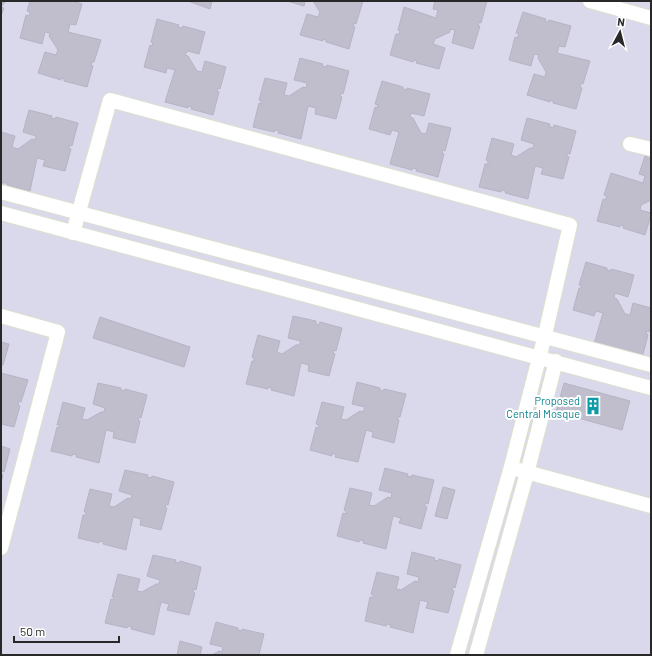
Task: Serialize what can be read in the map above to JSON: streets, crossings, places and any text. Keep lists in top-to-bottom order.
{
  "places": {
    "building": ["Proposed Central Mosque"]
  },
  "scale_bar": "50 m",
  "north": "top"
}
